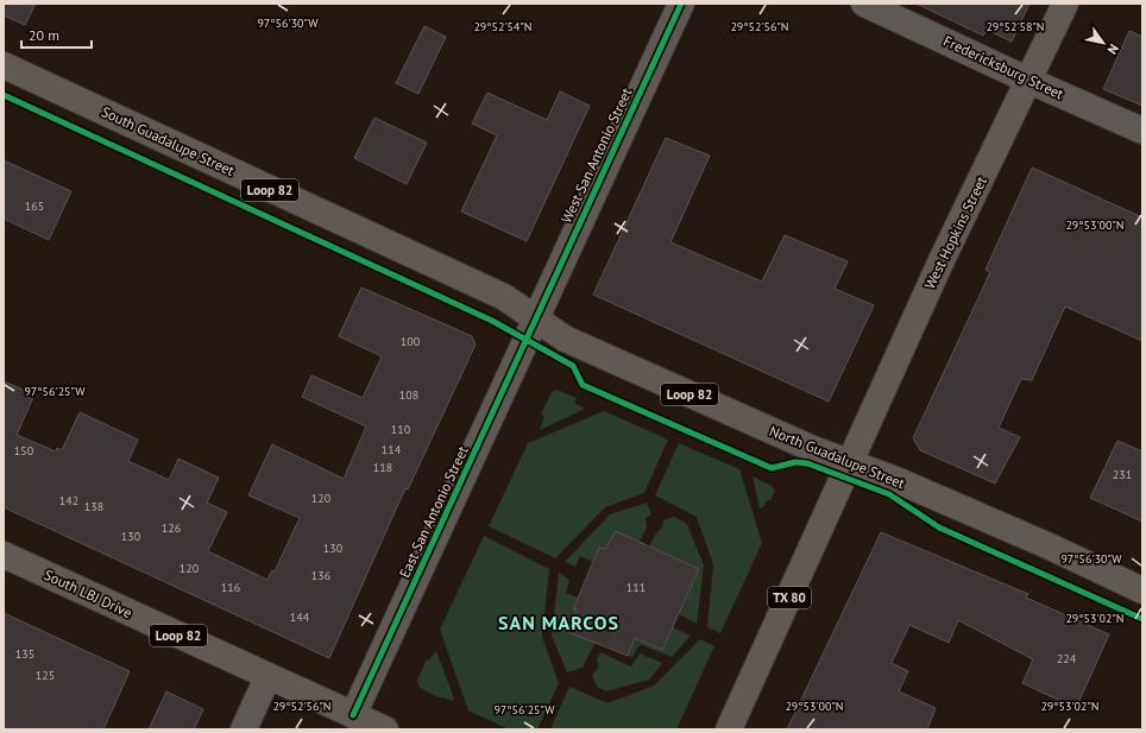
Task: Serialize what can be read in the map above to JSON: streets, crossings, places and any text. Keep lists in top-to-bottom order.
{
  "streets": {
    "main road": [
      "South Guadalupe Street",
      "Loop 82",
      "West Hopkins Street",
      "North Guadalupe Street",
      "South LBJ Drive",
      "TX 80"
    ],
    "street": ["Fredericksburg Street", "West San Antonio Street", "East San Antonio Street"]
  },
  "crossings": [
    ["Fredericksburg Street", "West Hopkins Street"],
    ["South Guadalupe Street", "West San Antonio Street"],
    ["South Guadalupe Street", "North Guadalupe Street"],
    ["South Guadalupe Street", "East San Antonio Street"],
    ["West San Antonio Street", "North Guadalupe Street"],
    ["West San Antonio Street", "East San Antonio Street"],
    ["Loop 82", "East San Antonio Street"],
    ["Loop 82", "South LBJ Drive"],
    ["West Hopkins Street", "North Guadalupe Street"],
    ["West Hopkins Street", "TX 80"],
    ["North Guadalupe Street", "East San Antonio Street"],
    ["North Guadalupe Street", "TX 80"],
    ["East San Antonio Street", "South LBJ Drive"]
  ],
  "districts": ["SAN MARCOS"],
  "house_numbers": [
    "165",
    "100",
    "108",
    "110",
    "114",
    "150",
    "118",
    "231",
    "120",
    "142",
    "138",
    "126",
    "130",
    "130",
    "120",
    "136",
    "116",
    "111",
    "144",
    "135",
    "224",
    "125"
  ],
  "scale_bar": "20 m",
  "north": "bottom right",
  "coordinates": [
    "97°56'30\"W",
    "29°52'54\"N",
    "29°52'56\"N",
    "29°52'58\"N",
    "29°53'00\"N",
    "97°56'25\"W",
    "29°53'02\"N"
  ]
}
